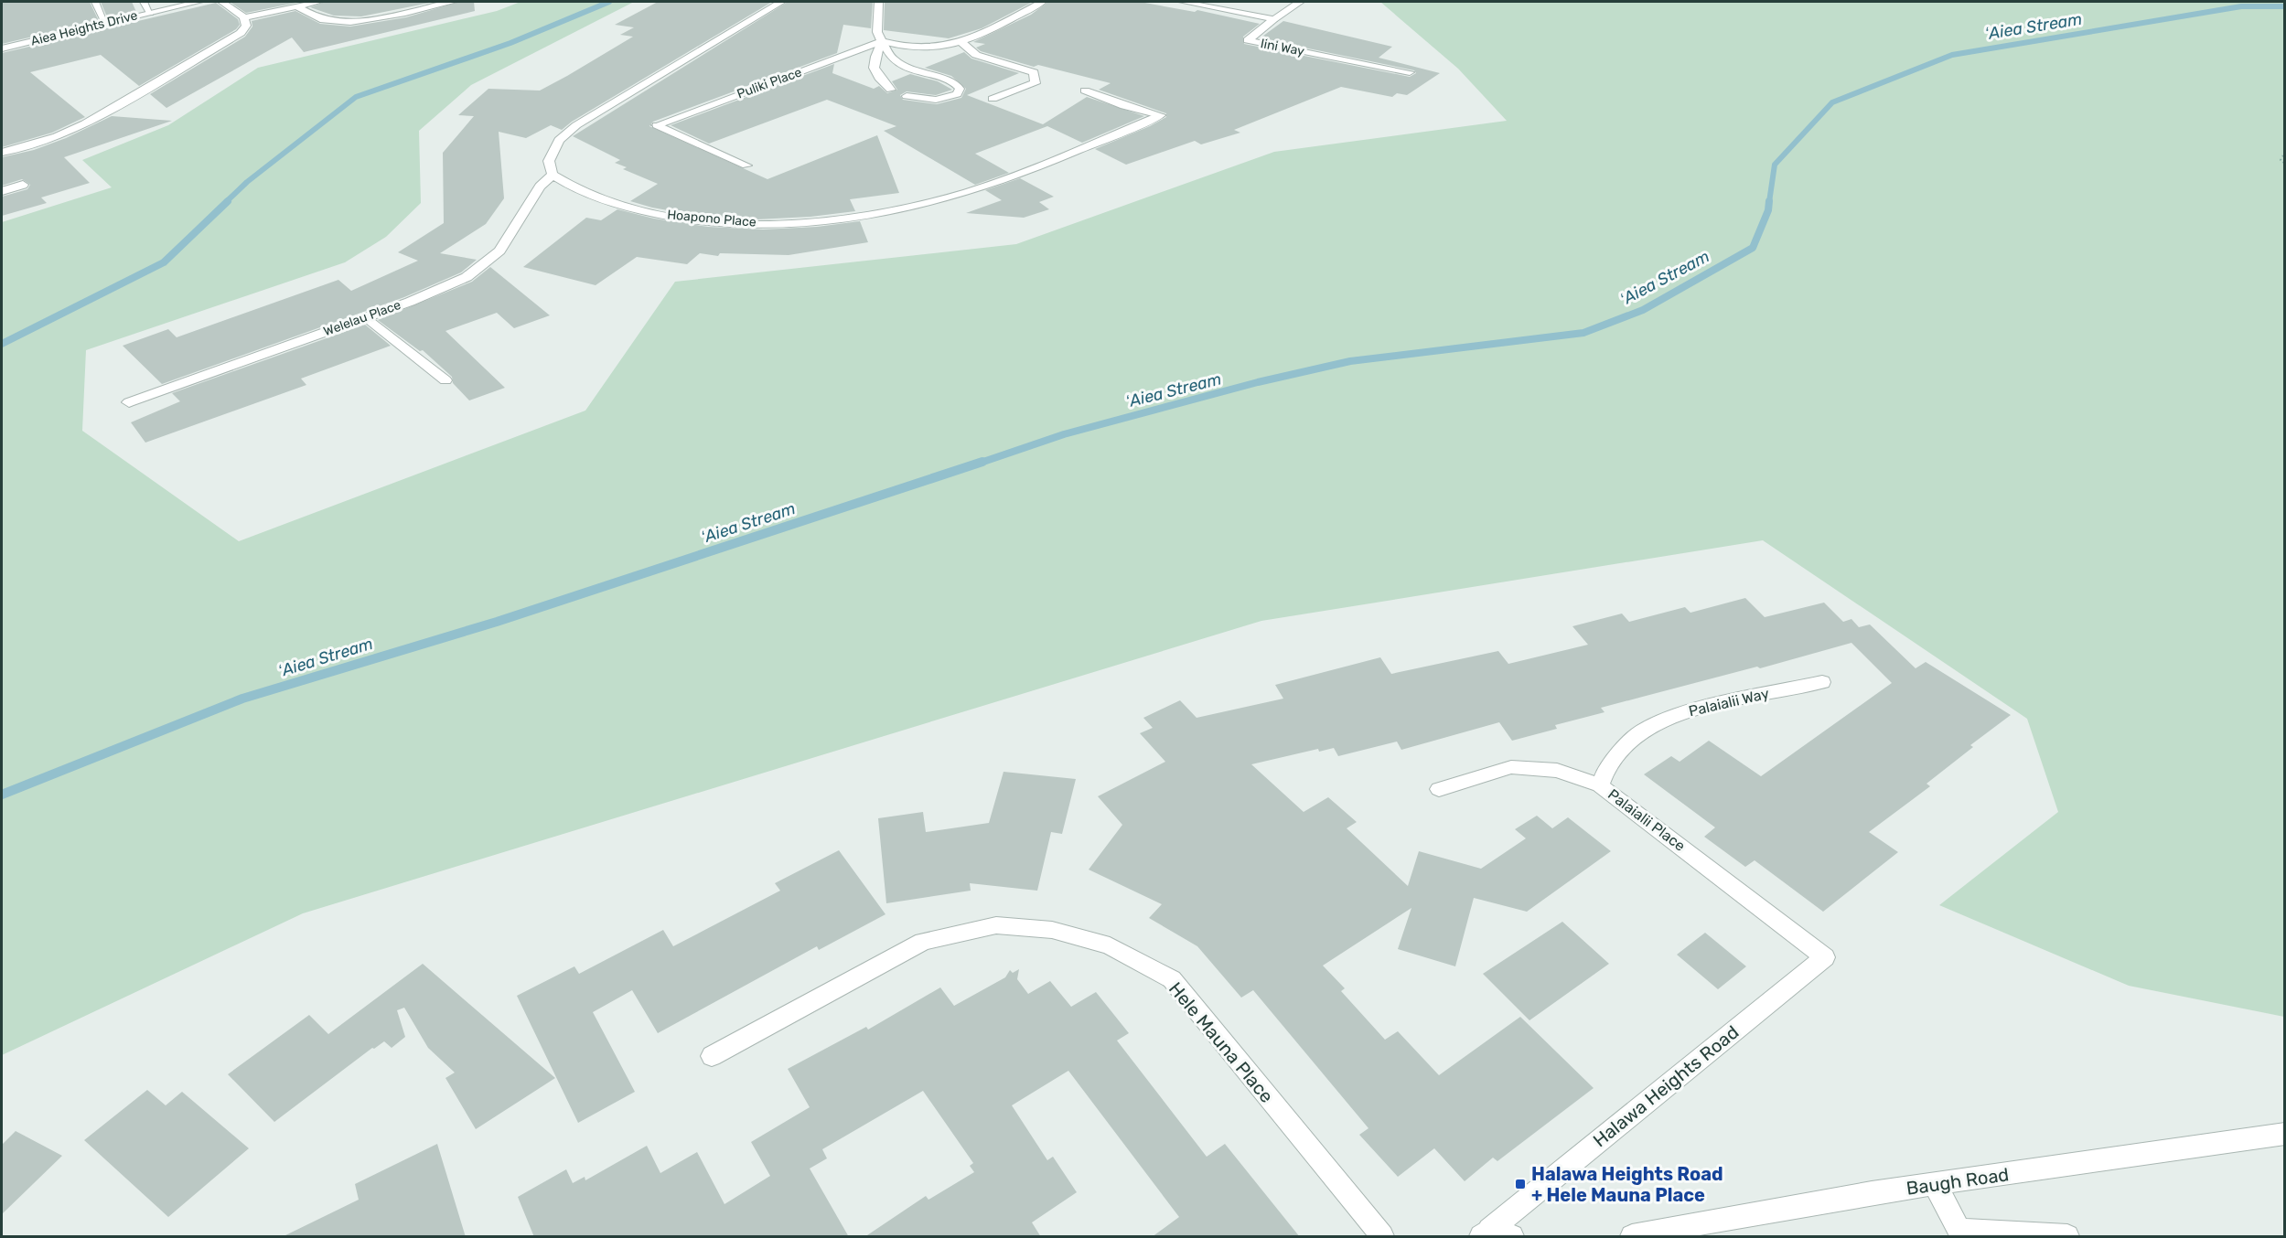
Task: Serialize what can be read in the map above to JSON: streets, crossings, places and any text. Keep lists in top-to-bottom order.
{
  "streets": {
    "street": [
      "Aiea Heights Drive",
      "Iini Way",
      "Puliki Place",
      "Hoapono Place",
      "Welelau Place",
      "Palaialii Way",
      "Palaialii Place",
      "Hele Mauna Place",
      "Halawa Heights Road",
      "Baugh Road"
    ]
  },
  "crossings": [
    ["Hoapono Place", "Welelau Place"],
    ["Palaialii Way", "Palaialii Place"],
    ["Palaialii Place", "Halawa Heights Road"]
  ],
  "water": ["ʻAiea Stream"],
  "places": {
    "transit": ["Halawa Heights Road + Hele Mauna Place"]
  }
}
